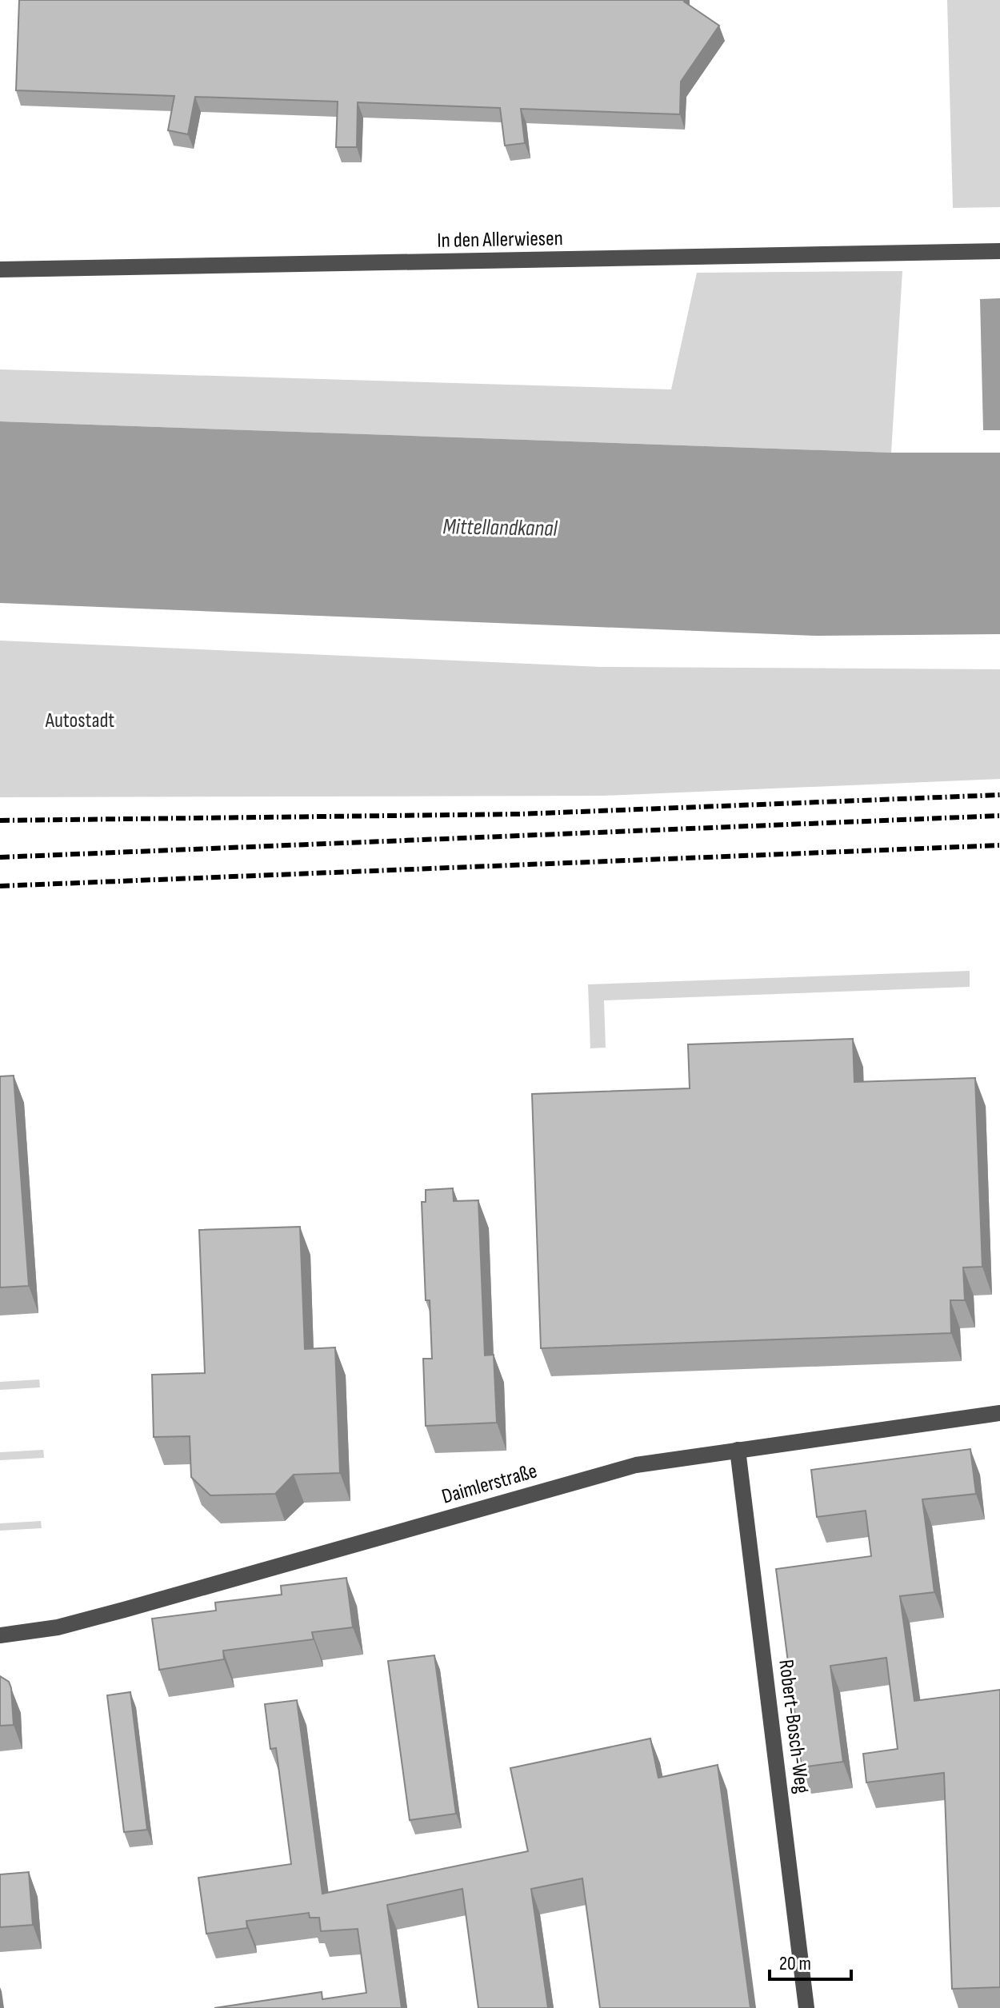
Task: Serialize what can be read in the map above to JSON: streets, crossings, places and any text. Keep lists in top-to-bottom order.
{
  "streets": {
    "street": ["In den Allerwiesen", "Daimlerstraße", "Robert-Bosch-Weg"]
  },
  "crossings": [
    ["Daimlerstraße", "Robert-Bosch-Weg"]
  ],
  "water": ["Mittellandkanal"],
  "parks": ["Autostadt"],
  "scale_bar": "20 m"
}
